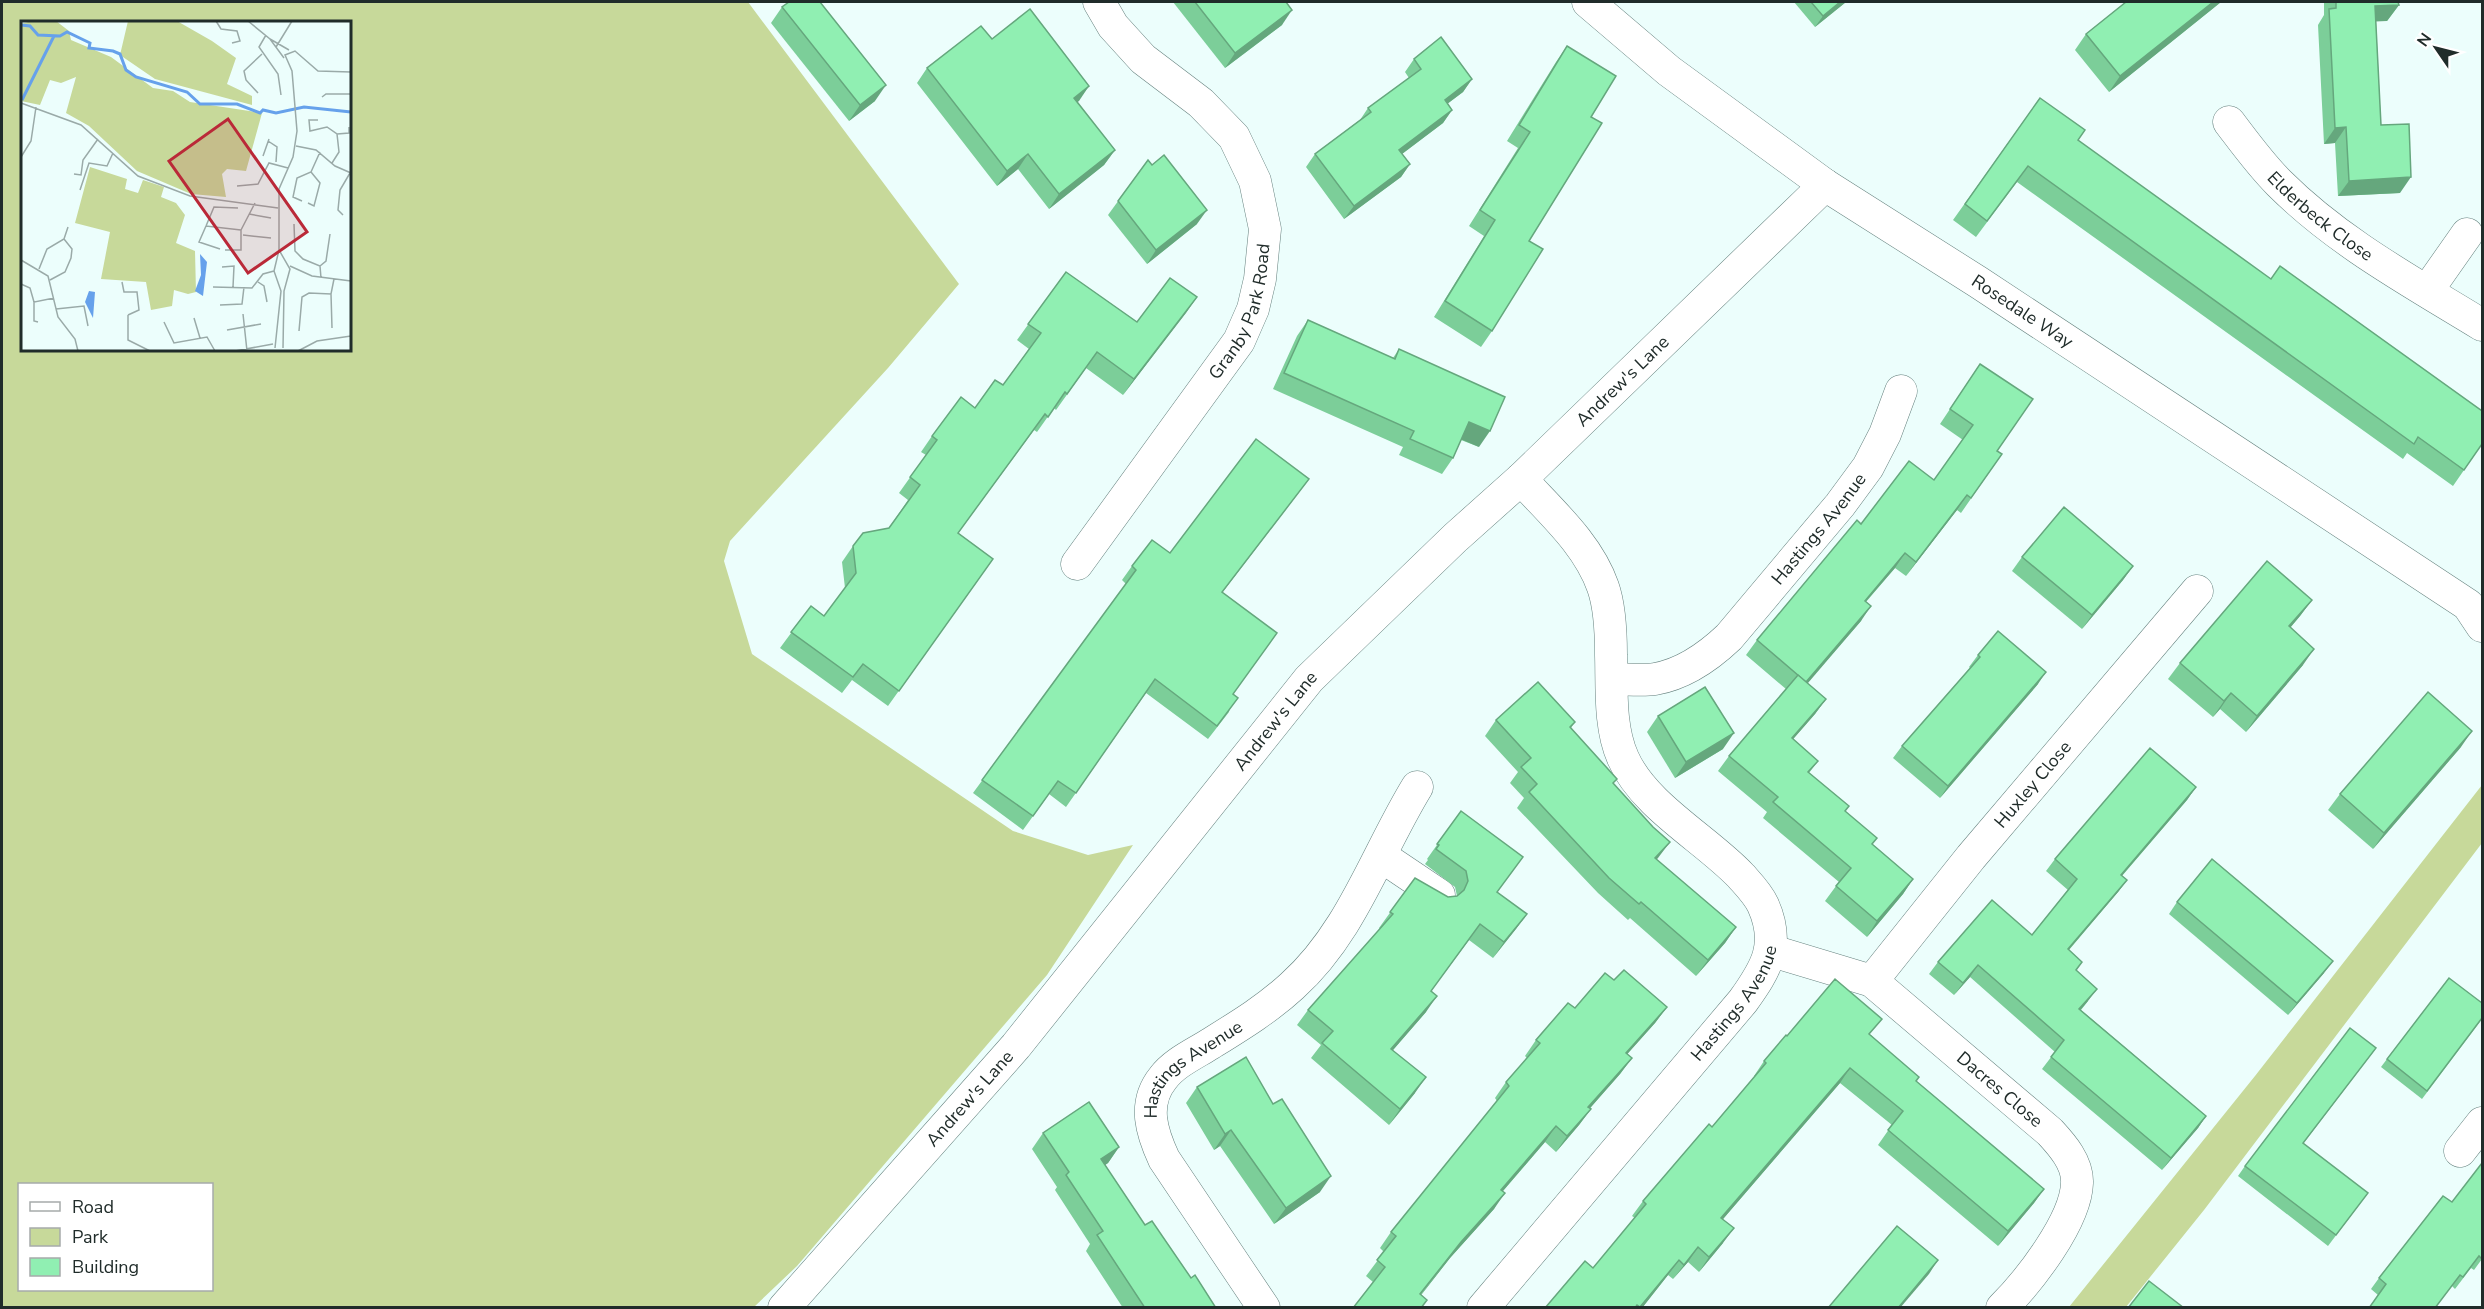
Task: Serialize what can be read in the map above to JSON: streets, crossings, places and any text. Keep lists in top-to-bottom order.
{
  "streets": {
    "street": [
      "Elderbeck Close",
      "Granby Park Road",
      "Rosedale Way",
      "Andrew's Lane",
      "Hastings Avenue",
      "Huxley Close",
      "Dacres Close"
    ]
  },
  "crossings": [
    ["Rosedale Way", "Andrew's Lane"],
    ["Andrew's Lane", "Hastings Avenue"],
    ["Hastings Avenue", "Dacres Close"],
    ["Huxley Close", "Dacres Close"]
  ],
  "legend": ["Road", "Park", "Building"],
  "north": "top left"
}
